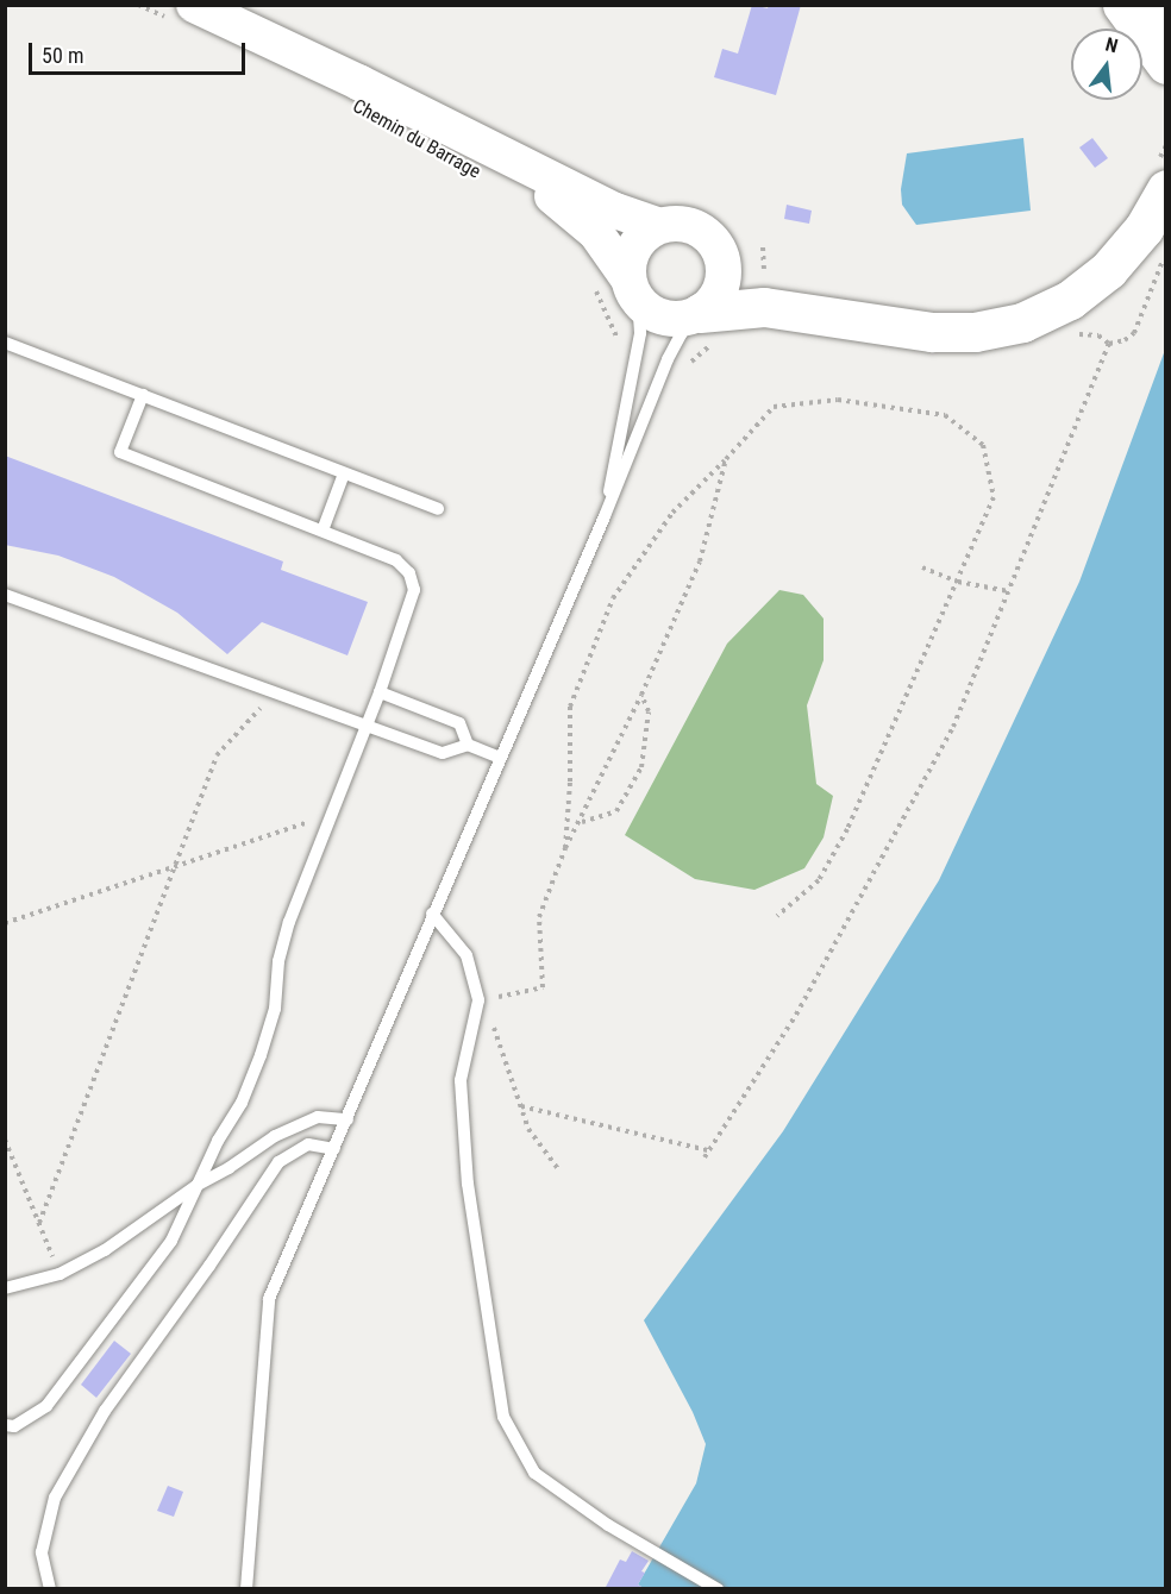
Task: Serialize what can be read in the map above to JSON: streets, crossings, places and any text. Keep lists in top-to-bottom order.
{
  "streets": {
    "main road": ["Chemin du Barrage"]
  },
  "scale_bar": "50 m",
  "north": "top"
}
